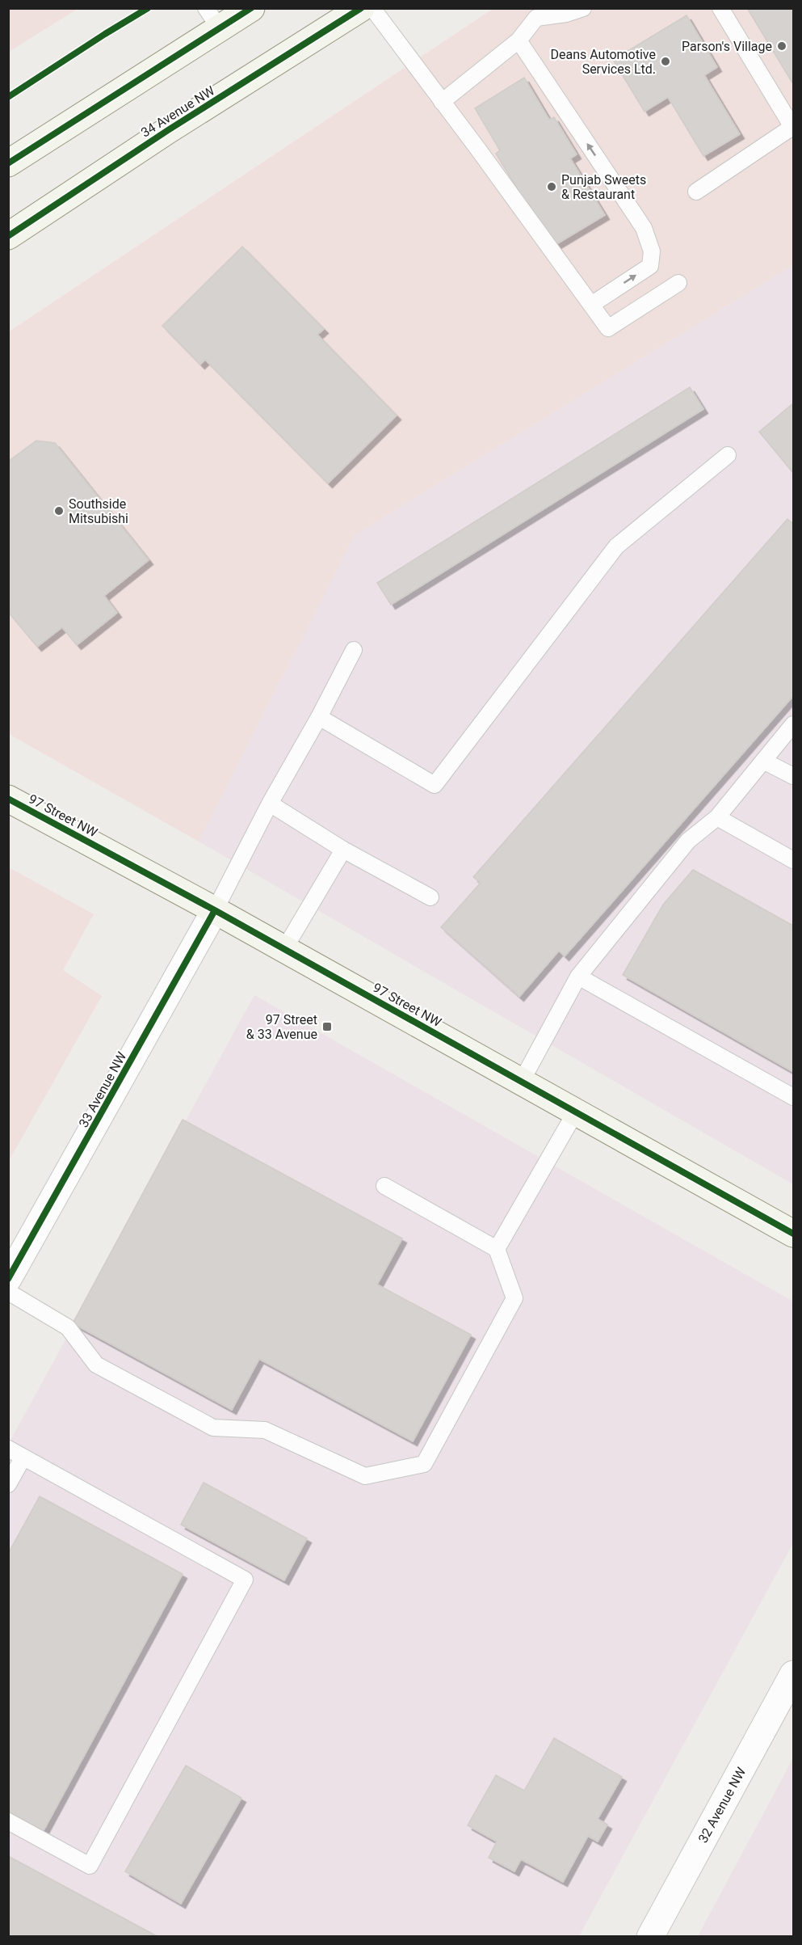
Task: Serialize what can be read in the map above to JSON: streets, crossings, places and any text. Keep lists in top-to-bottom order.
{
  "streets": {
    "street": [
      "34 Avenue NW",
      "97 Street NW",
      "33 Avenue NW",
      "32 Avenue NW"
    ]
  },
  "crossings": [
    ["97 Street NW", "33 Avenue NW"]
  ],
  "places": {
    "other": [
      "Parson's Village",
      "Deans Automotive Services Ltd.",
      "Punjab Sweets & Restaurant",
      "Southside Mitsubishi"
    ],
    "transit": ["97 Street & 33 Avenue"]
  }
}
